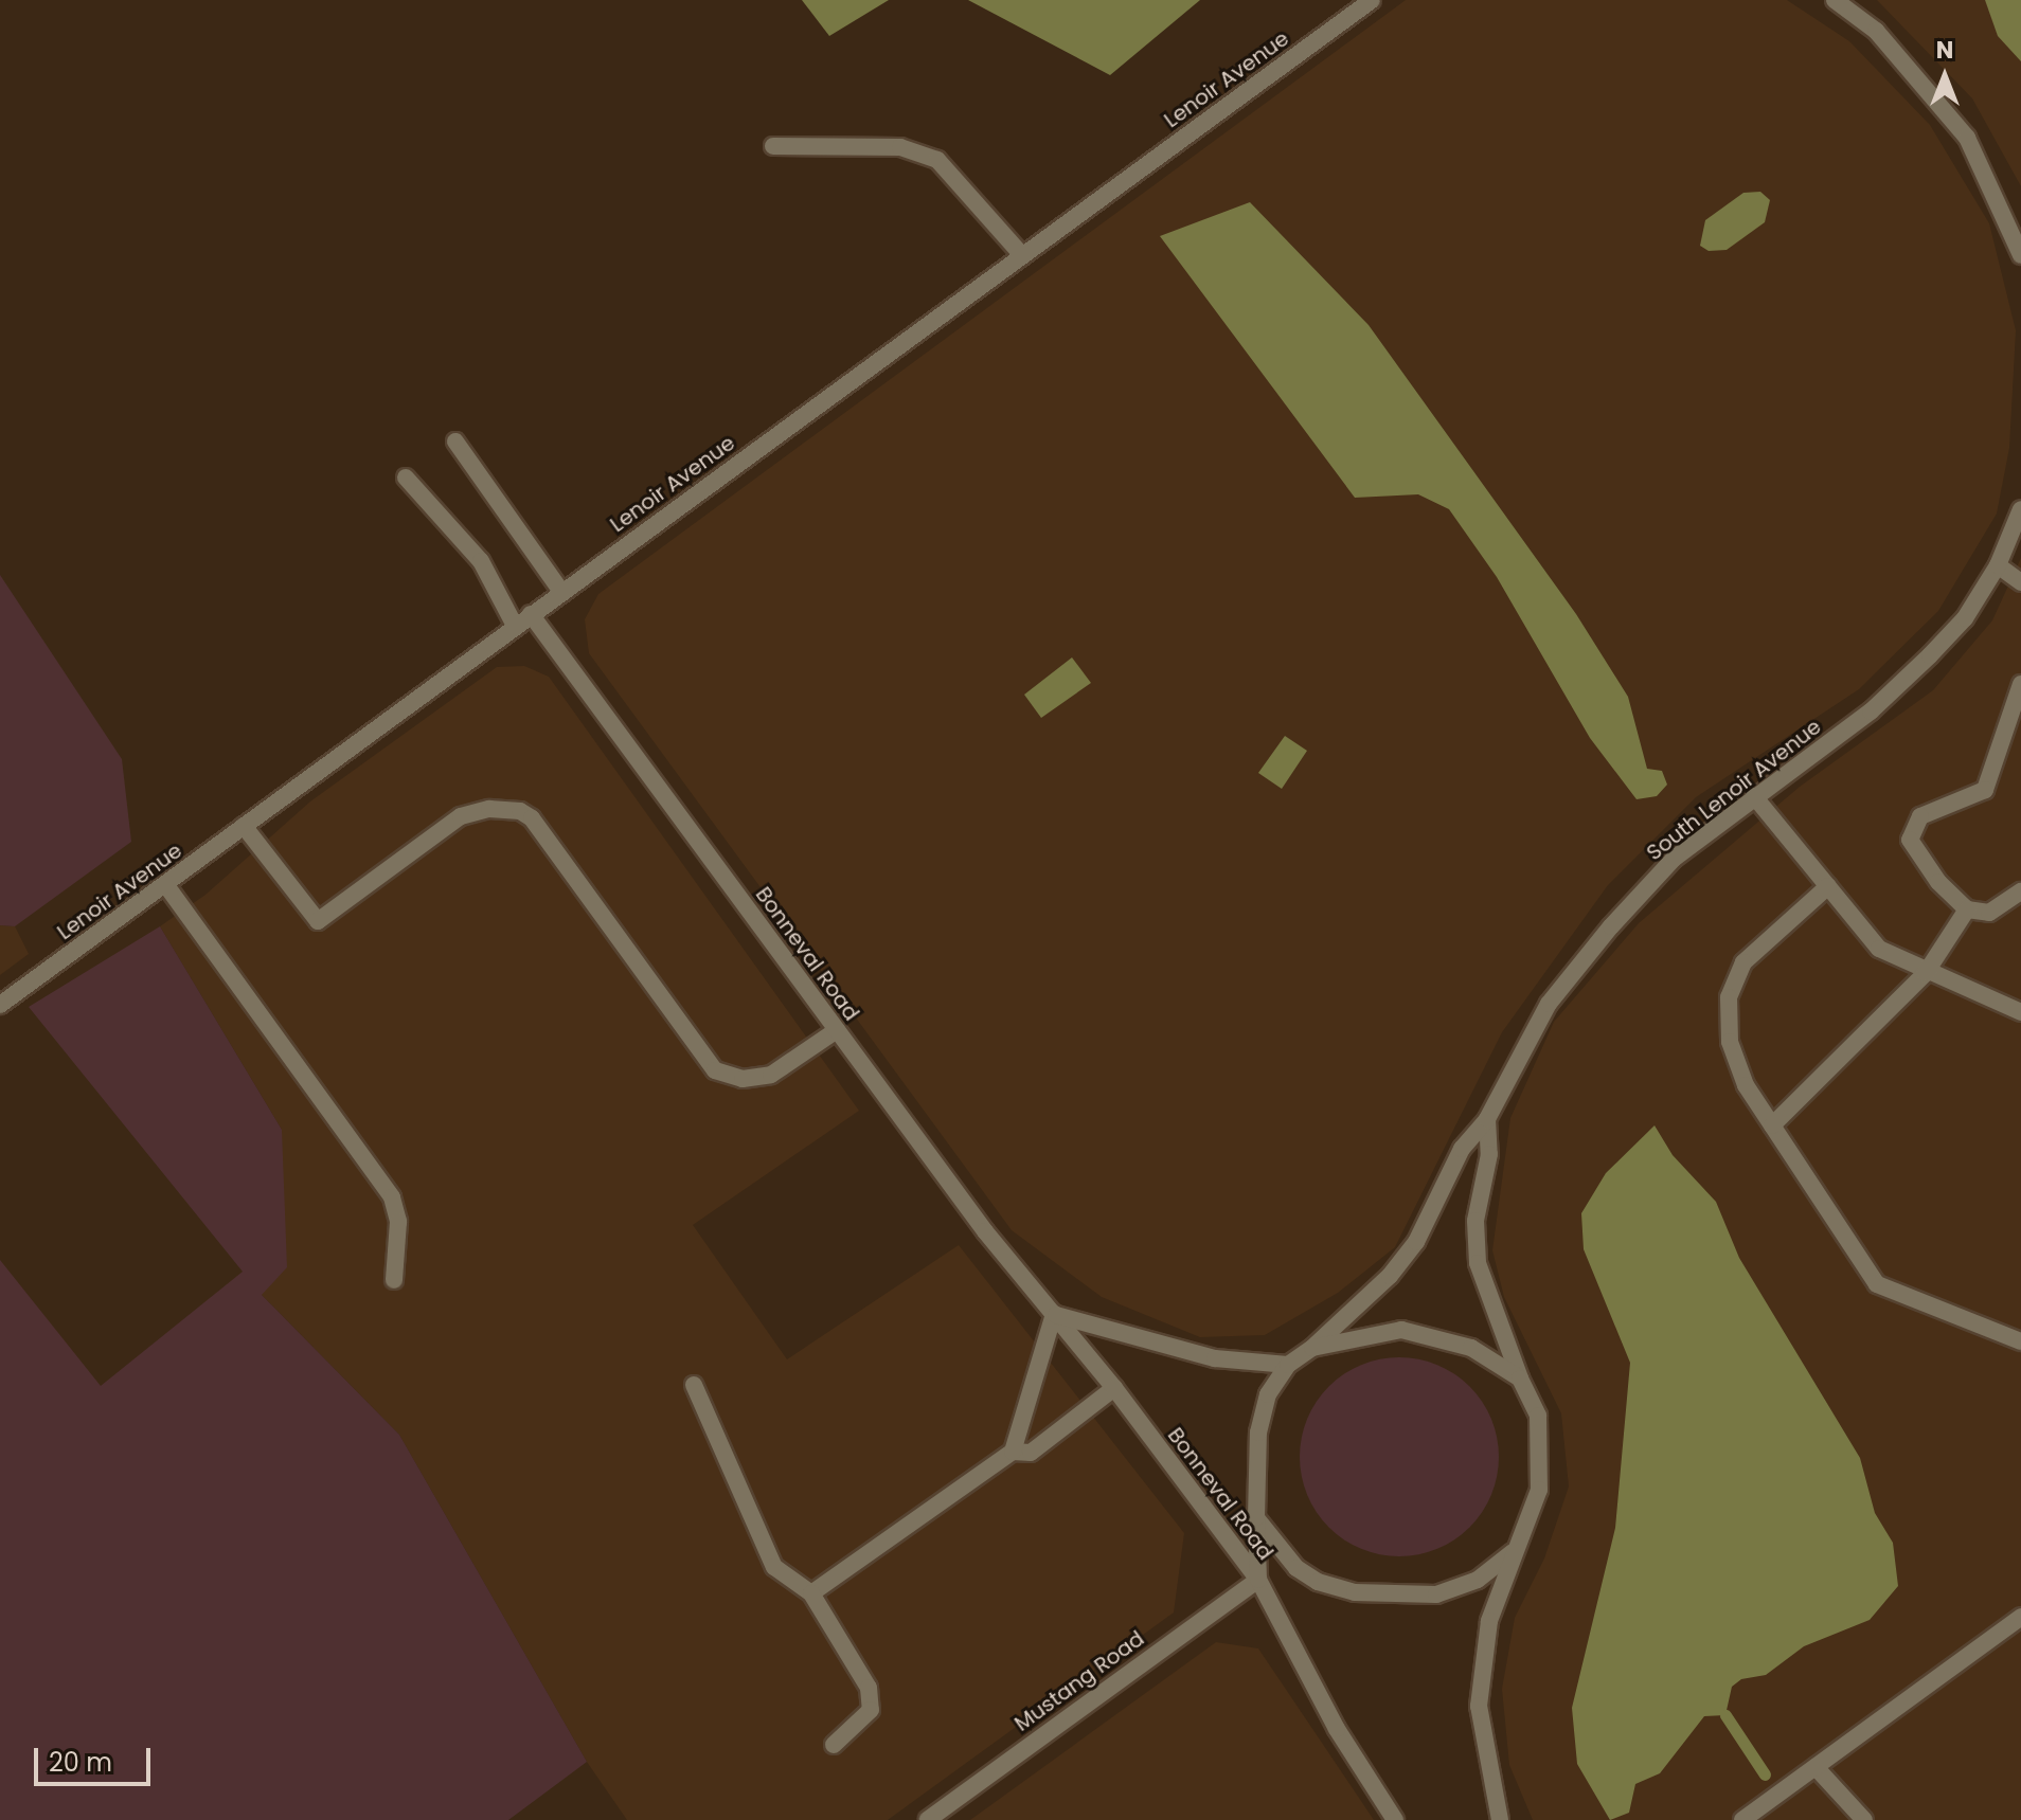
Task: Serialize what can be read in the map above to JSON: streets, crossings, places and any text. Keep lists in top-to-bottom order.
{
  "streets": {
    "street": [
      "Lenoir Avenue",
      "South Lenoir Avenue",
      "Bonneval Road",
      "Mustang Road"
    ]
  },
  "crossings": [
    ["Lenoir Avenue", "Bonneval Road"],
    ["South Lenoir Avenue", "Bonneval Road"],
    ["Bonneval Road", "Mustang Road"]
  ],
  "scale_bar": "20 m",
  "north": "top"
}
